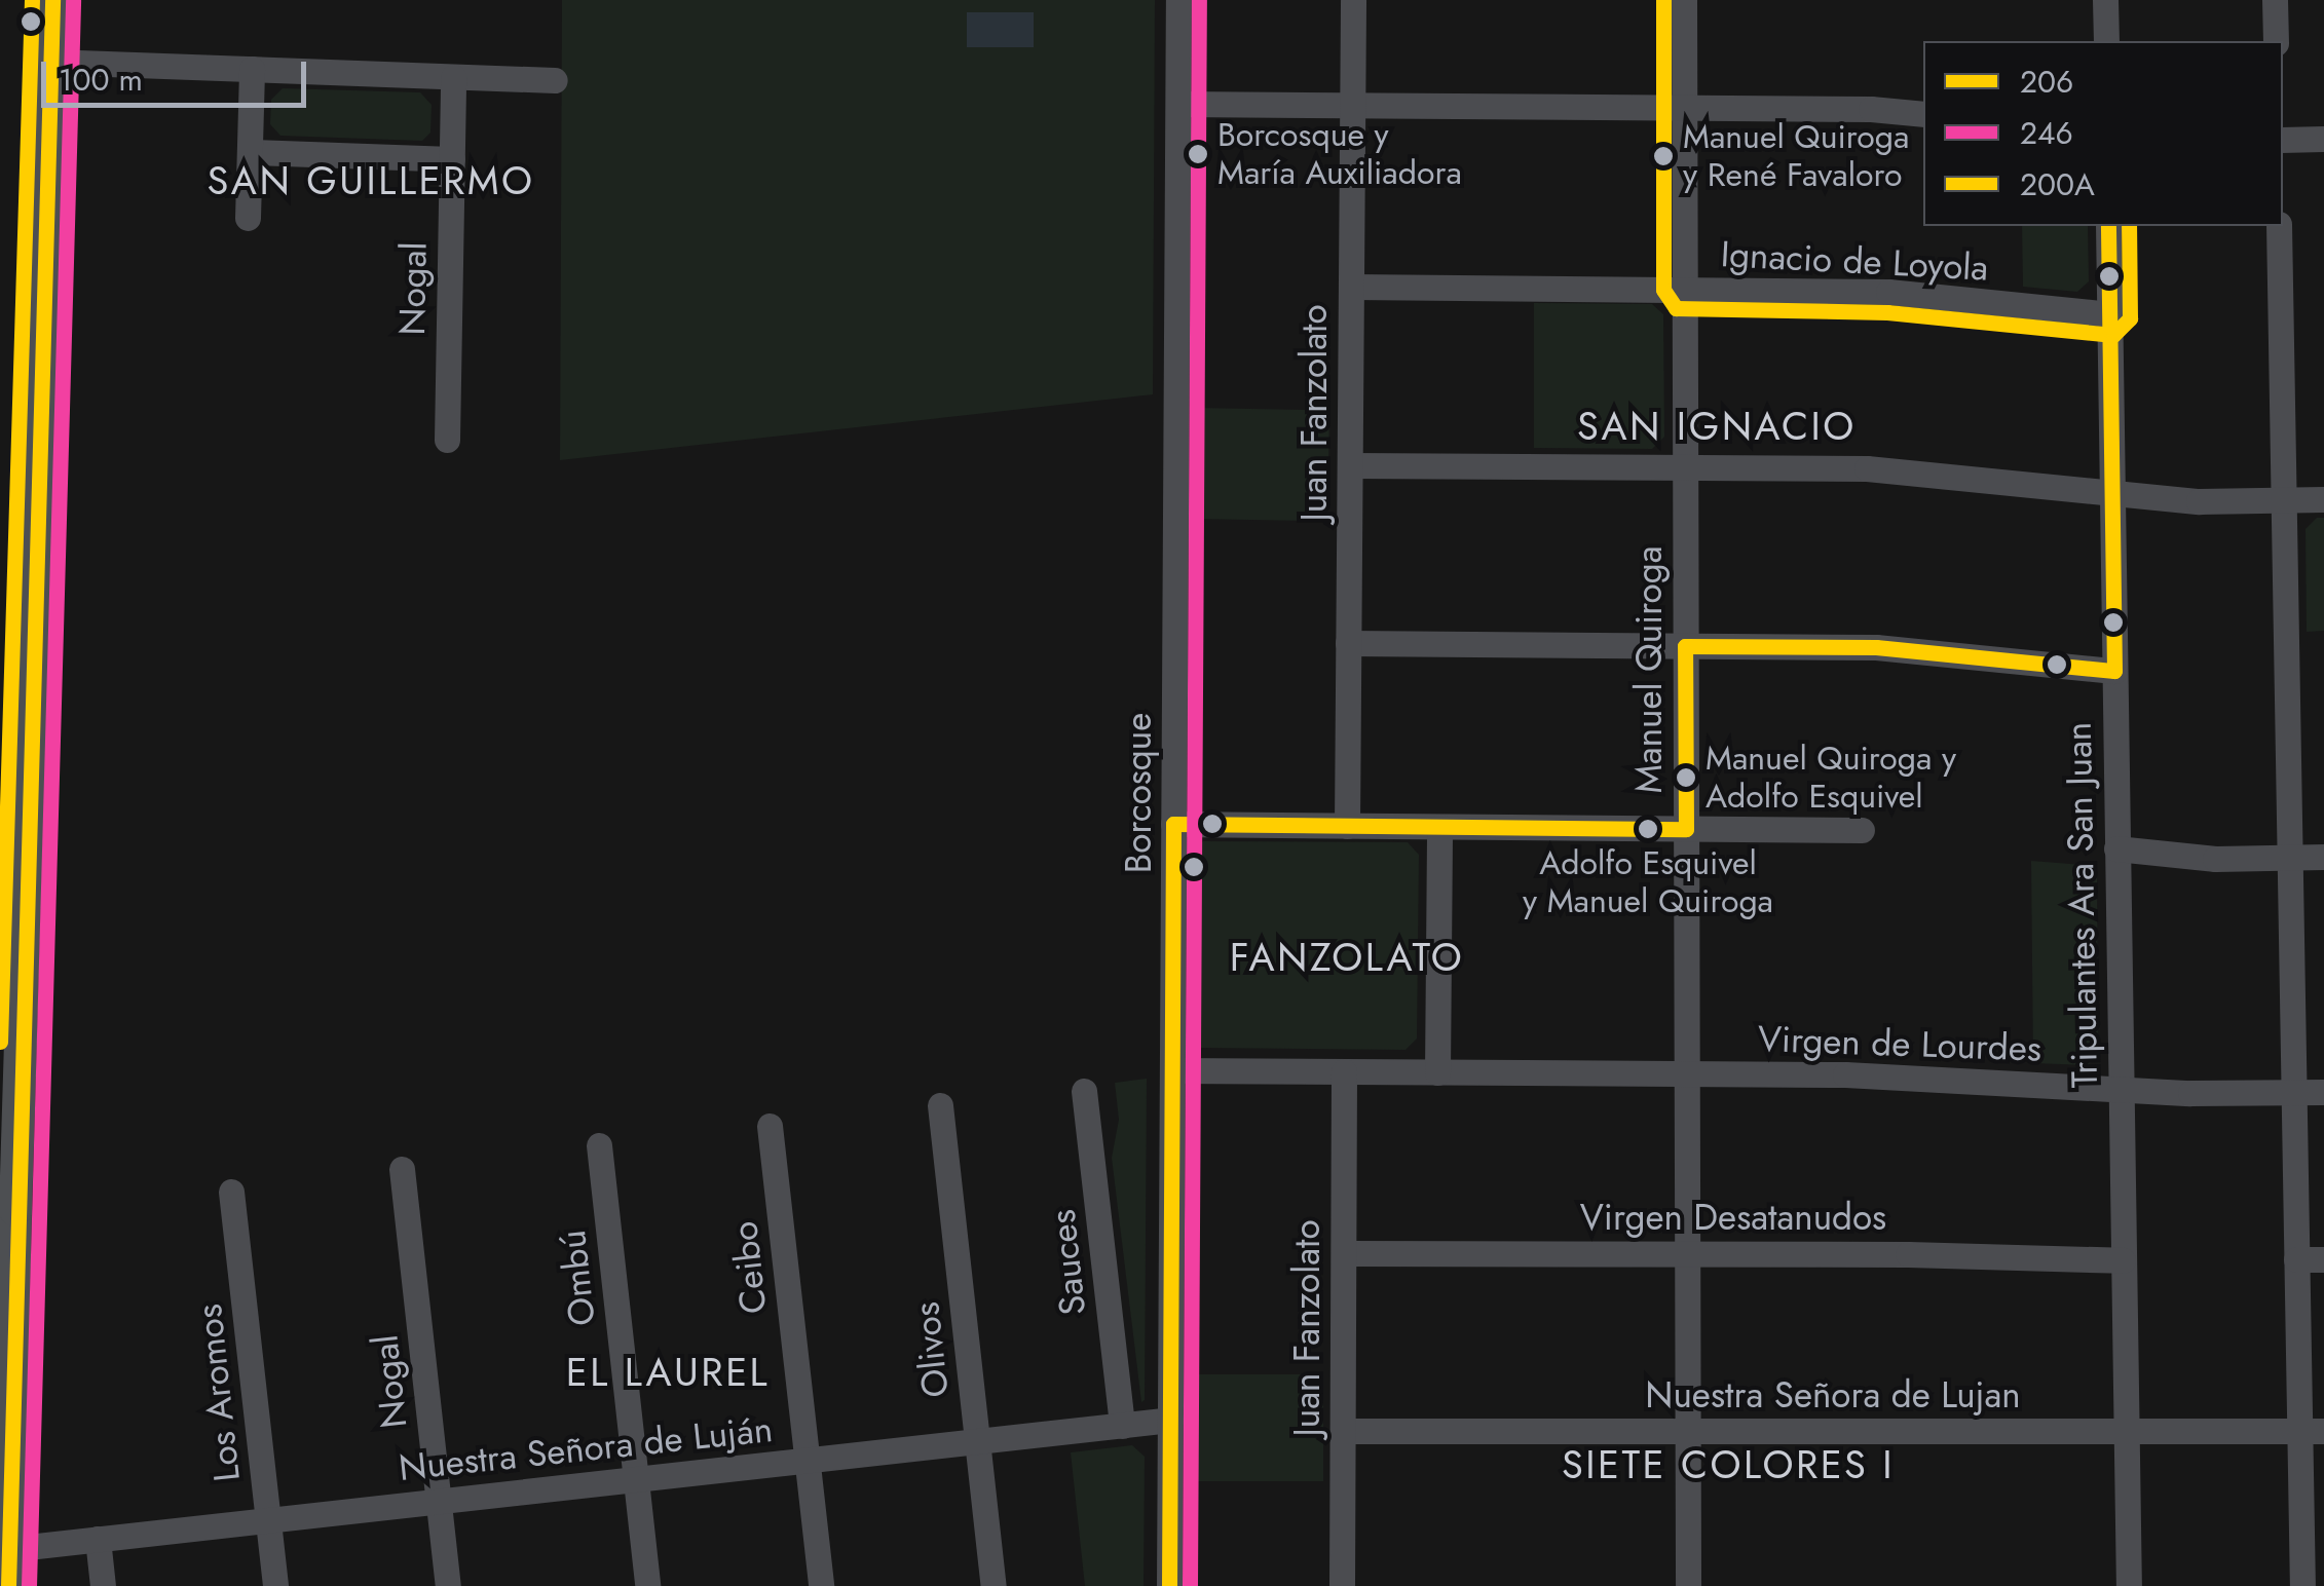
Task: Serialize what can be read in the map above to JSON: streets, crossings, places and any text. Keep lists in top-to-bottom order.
{
  "streets": {
    "street": [
      "Ignacio de Loyola",
      "Nogal",
      "Juan Fanzolato",
      "Manuel Quiroga",
      "Borcosque",
      "Tripulantes Ara San Juan",
      "Virgen de Lourdes",
      "Virgen Desatanudos",
      "Sauces",
      "Ceibo",
      "Ombú",
      "Olivos",
      "Los Aromos",
      "Nuestra Señora de Lujan",
      "Nuestra Señora de Luján"
    ]
  },
  "crossings": [
    ["Ignacio de Loyola", "Juan Fanzolato"],
    ["Ignacio de Loyola", "Manuel Quiroga"],
    ["Ignacio de Loyola", "Tripulantes Ara San Juan"],
    ["Nogal", "Nuestra Señora de Luján"],
    ["Juan Fanzolato", "Virgen de Lourdes"],
    ["Juan Fanzolato", "Virgen Desatanudos"],
    ["Juan Fanzolato", "Nuestra Señora de Lujan"],
    ["Manuel Quiroga", "Virgen de Lourdes"],
    ["Manuel Quiroga", "Virgen Desatanudos"],
    ["Manuel Quiroga", "Nuestra Señora de Lujan"],
    ["Borcosque", "Virgen de Lourdes"],
    ["Borcosque", "Nuestra Señora de Luján"],
    ["Tripulantes Ara San Juan", "Virgen de Lourdes"],
    ["Tripulantes Ara San Juan", "Virgen Desatanudos"],
    ["Tripulantes Ara San Juan", "Nuestra Señora de Lujan"],
    ["Sauces", "Nuestra Señora de Luján"],
    ["Ceibo", "Nuestra Señora de Luján"],
    ["Ombú", "Nuestra Señora de Luján"],
    ["Olivos", "Nuestra Señora de Luján"],
    ["Los Aromos", "Nuestra Señora de Luján"]
  ],
  "districts": [
    "SAN GUILLERMO",
    "SAN IGNACIO",
    "FANZOLATO",
    "EL LAUREL",
    "SIETE COLORES I"
  ],
  "places": [
    "Borcosque y María Auxiliadora",
    "Manuel Quiroga y René Favaloro",
    "Manuel Quiroga y Adolfo Esquivel",
    "Adolfo Esquivel y Manuel Quiroga"
  ],
  "lines": ["transit line 206", "transit line 246", "transit line 200A"],
  "legend": ["206", "246", "200A"],
  "scale_bar": "100 m"
}
